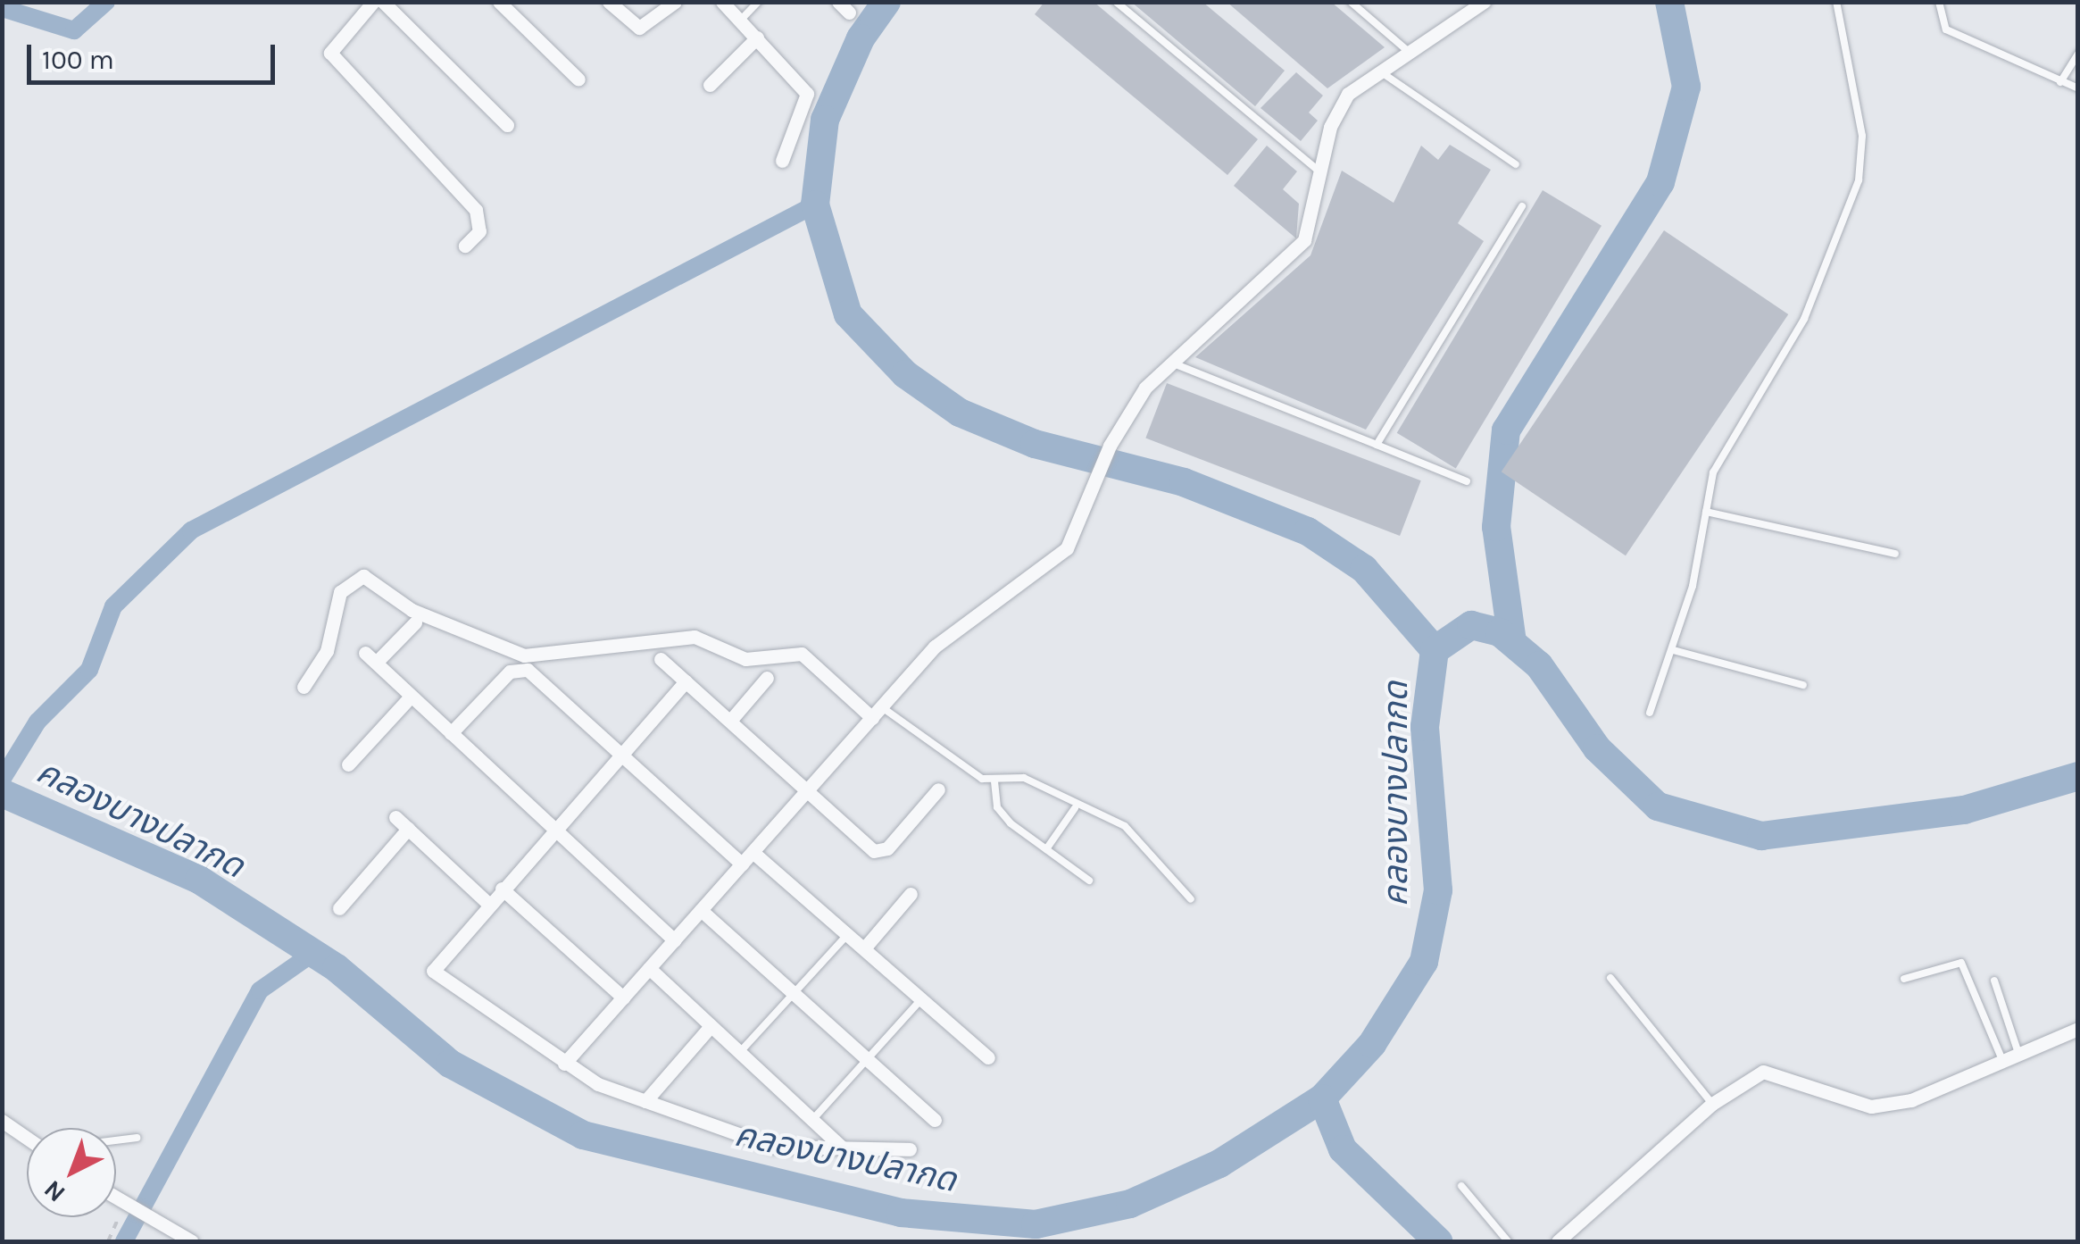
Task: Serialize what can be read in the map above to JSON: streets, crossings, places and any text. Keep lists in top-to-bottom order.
{
  "water": ["คลองบางปลากด"],
  "scale_bar": "100 m",
  "north": "bottom left"
}
